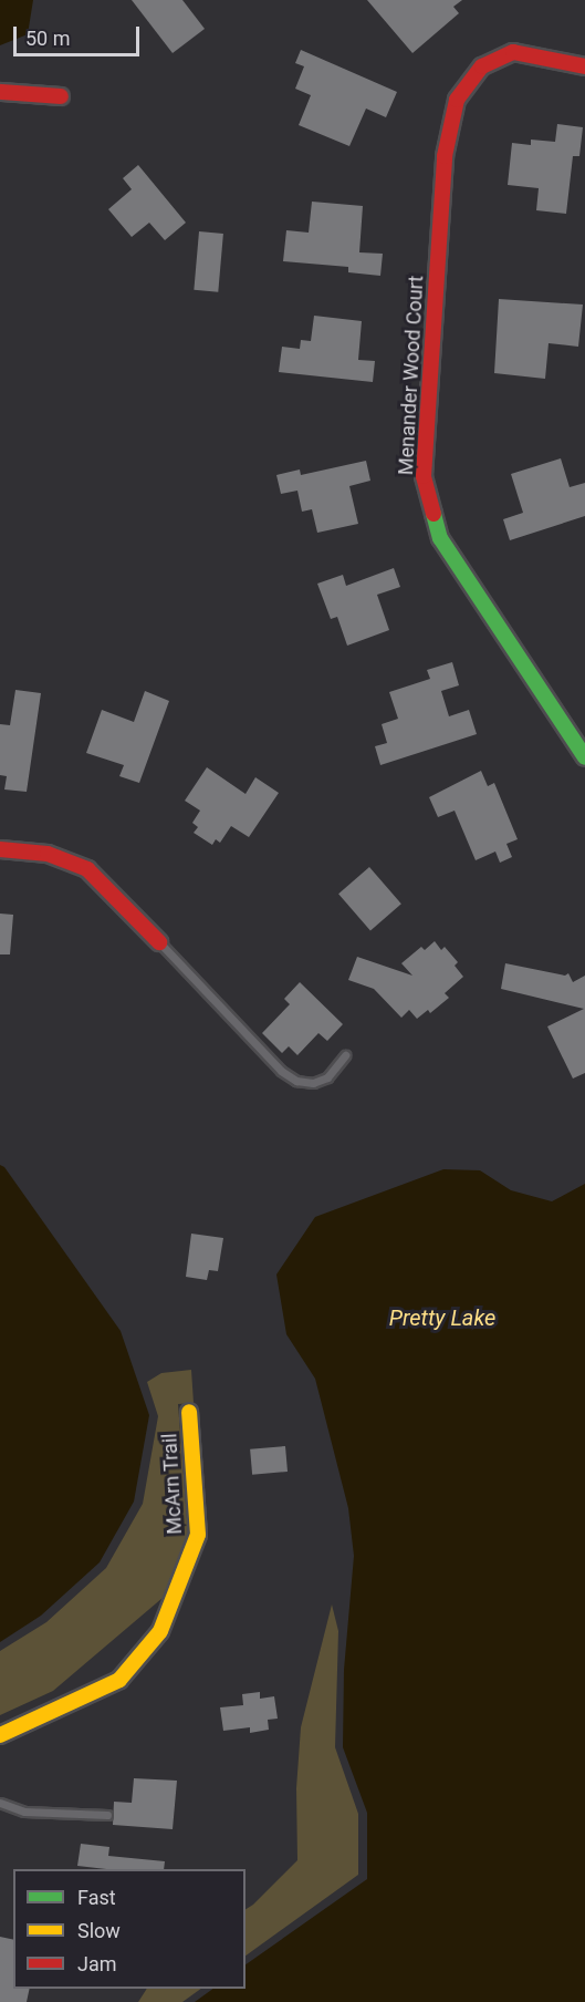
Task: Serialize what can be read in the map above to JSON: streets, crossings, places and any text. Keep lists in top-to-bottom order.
{
  "streets": {
    "street": ["Menander Wood Court", "McArn Trail"]
  },
  "water": ["Pretty Lake"],
  "legend": ["Fast", "Slow", "Jam"],
  "scale_bar": "50 m"
}
